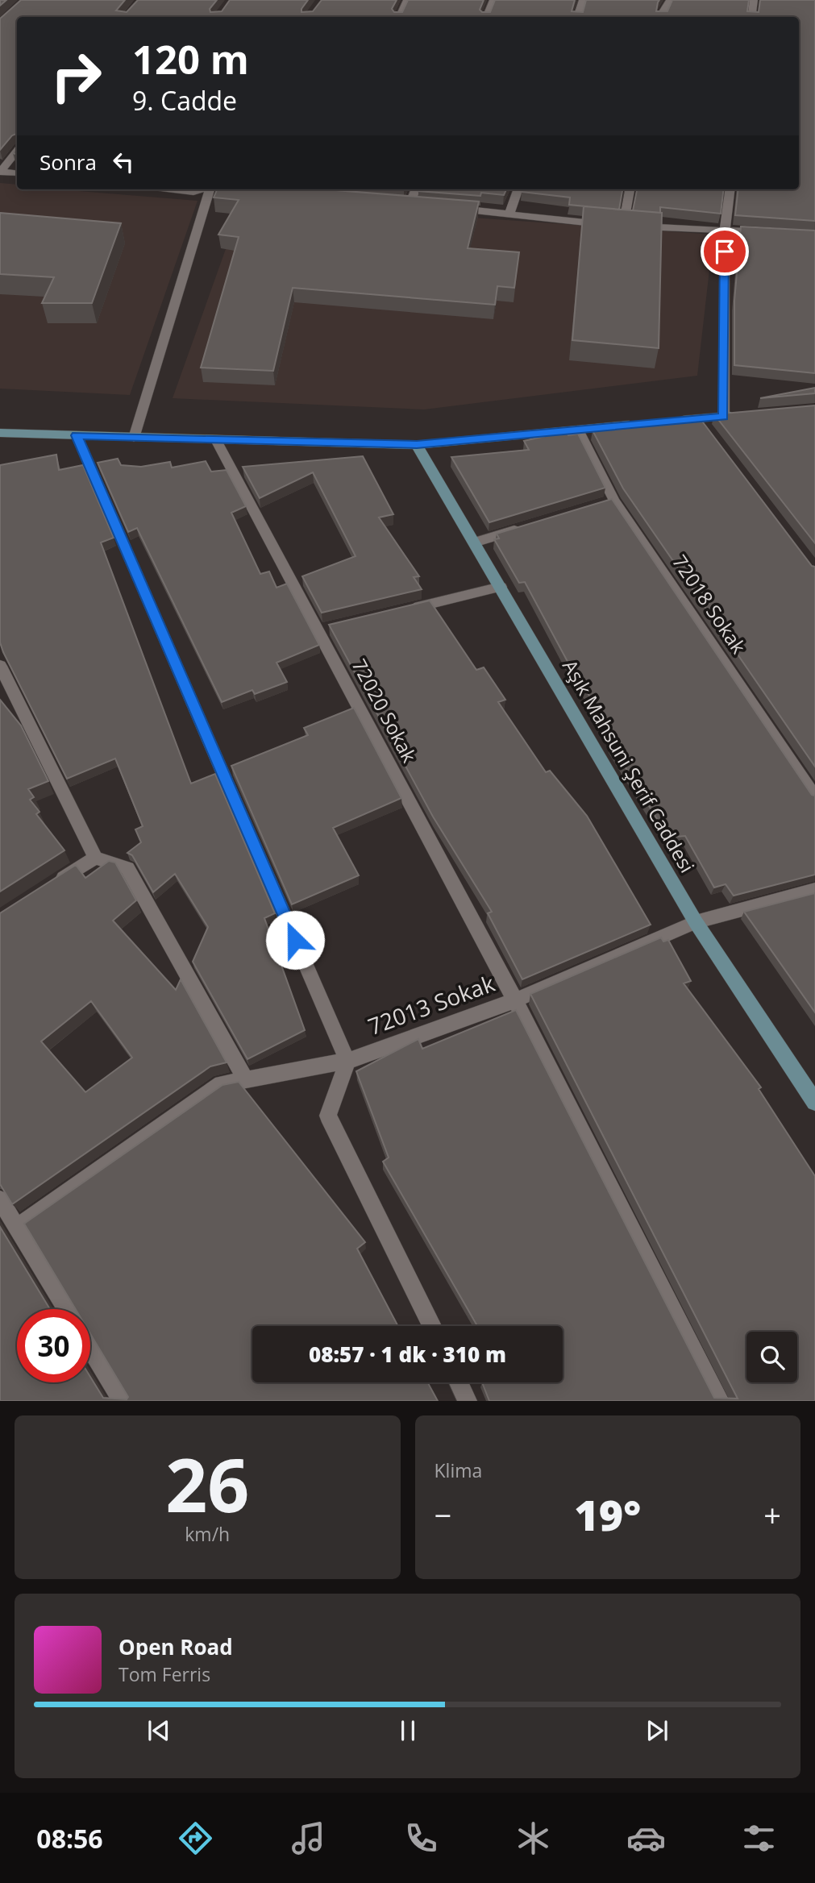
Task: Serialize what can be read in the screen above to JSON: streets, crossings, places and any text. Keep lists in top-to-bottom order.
{
  "streets": {
    "street": [
      "72018 Sokak",
      "72020 Sokak",
      "Aşık Mahsuni Şerif Caddesi",
      "72013 Sokak"
    ]
  },
  "crossings": [
    ["72020 Sokak", "72013 Sokak"],
    ["Aşık Mahsuni Şerif Caddesi", "72013 Sokak"]
  ],
  "page": {
    "turn": ["120 m", "9. Cadde"],
    "then": "Sonra",
    "limit": "30",
    "trip": "08:57 · 1 dk · 310 m",
    "tile": [
      ["26", "km/h"],
      "Klima"
    ],
    "heat": ["−", "19°", "+"],
    "song": ["Open Road", "Tom Ferris"],
    "tabs": "08:56"
  }
}
